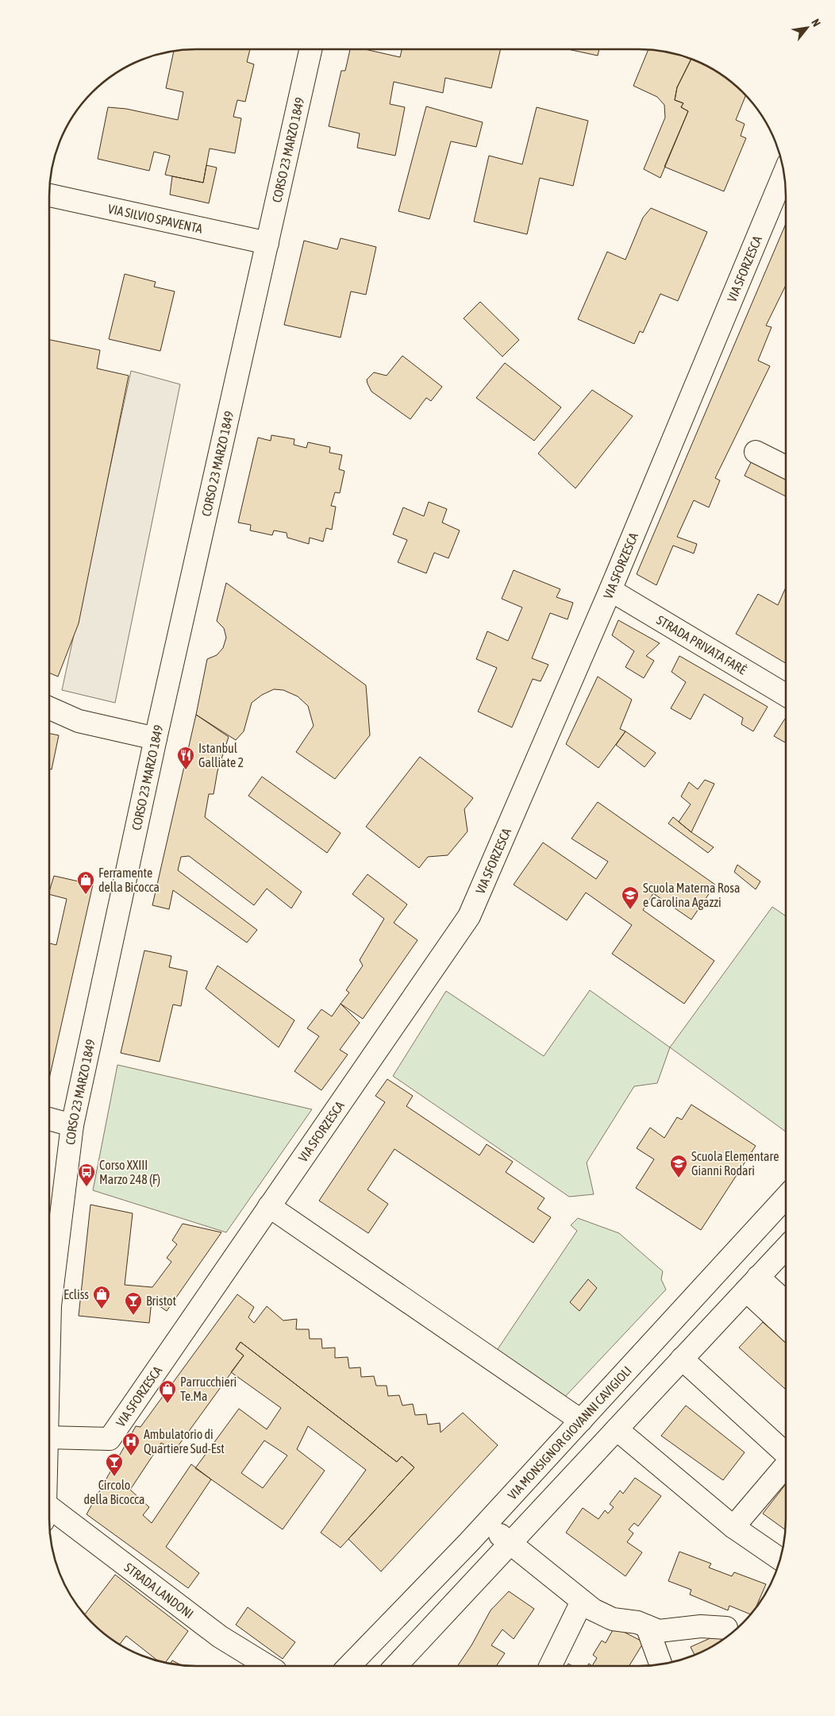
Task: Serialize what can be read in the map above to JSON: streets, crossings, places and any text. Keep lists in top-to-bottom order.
{
  "streets": {
    "street": [
      "CORSO 23 MARZO 1849",
      "VIA SILVIO SPAVENTA",
      "VIA SFORZESCA",
      "STRADA PRIVATA FARÈ",
      "VIA MONSIGNOR GIOVANNI CAVIGIOLI",
      "STRADA LANDONI"
    ]
  },
  "crossings": [
    ["CORSO 23 MARZO 1849", "VIA SILVIO SPAVENTA"],
    ["VIA SFORZESCA", "STRADA PRIVATA FARÈ"]
  ],
  "places": {
    "restaurant": ["Istanbul Galliate 2"],
    "shop": ["Ferramente della Bicocca", "Ecliss", "Parrucchieri Te.Ma"],
    "school or university": ["Scuola Materna Rosa e Carolina Agazzi", "Scuola Elementare Gianni Rodari"],
    "bus stop": ["Corso XXIII Marzo 248 (F)"],
    "bar": ["Bristot", "Circolo della Bicocca"],
    "hospital": ["Ambulatorio di Quartiere Sud-Est"]
  },
  "north": "top right"
}
